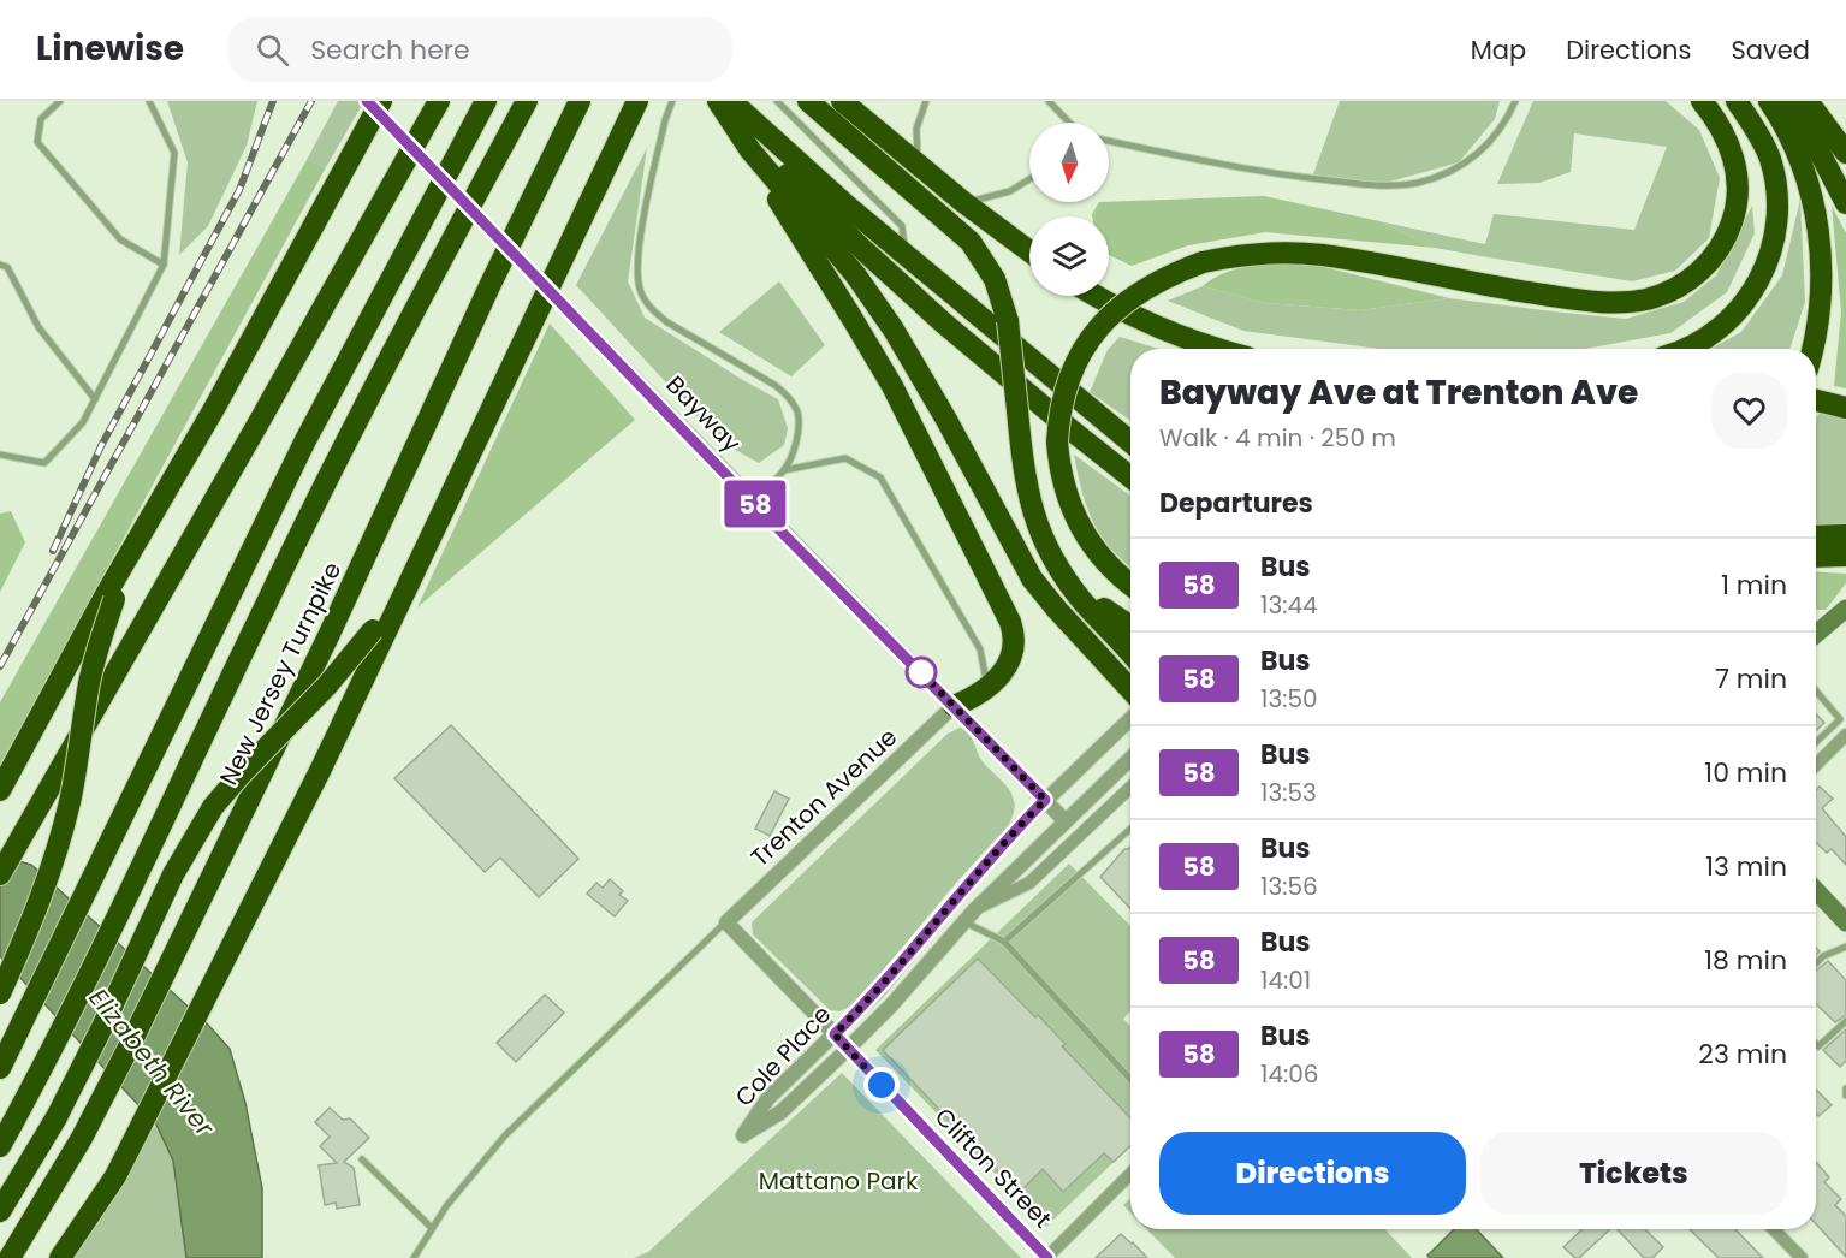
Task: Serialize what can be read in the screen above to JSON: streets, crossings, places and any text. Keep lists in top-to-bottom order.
{
  "streets": {
    "highway": ["New Jersey Turnpike"],
    "street": [
      "Bayway",
      "Trenton Avenue",
      "Cole Place",
      "Clifton Street"
    ]
  },
  "crossings": [
    ["Bayway", "Trenton Avenue"],
    ["Bayway", "Cole Place"],
    ["Trenton Avenue", "Clifton Street"],
    ["Cole Place", "Clifton Street"]
  ],
  "water": ["Elizabeth River"],
  "parks": ["Mattano Park"],
  "lines": ["bus line 58"],
  "north": "bottom",
  "page": {
    "header": "Linewise",
    "search": "Search here",
    "nav": ["Map", "Directions", "Saved"],
    "on_map": "58",
    "heading": [
      ["Bayway Ave at Trenton Ave", "Walk · 4 min · 250 m"],
      "Departures"
    ],
    "list": [
      {
        "mark": "58",
        "name": "Bus",
        "note": "13:44",
        "value": "1 min"
      },
      {
        "mark": "58",
        "name": "Bus",
        "note": "13:50",
        "value": "7 min"
      },
      {
        "mark": "58",
        "name": "Bus",
        "note": "13:53",
        "value": "10 min"
      },
      {
        "mark": "58",
        "name": "Bus",
        "note": "13:56",
        "value": "13 min"
      },
      {
        "mark": "58",
        "name": "Bus",
        "note": "14:01",
        "value": "18 min"
      },
      {
        "mark": "58",
        "name": "Bus",
        "note": "14:06",
        "value": "23 min"
      }
    ],
    "buttons": ["Directions", "Tickets"]
  }
}
